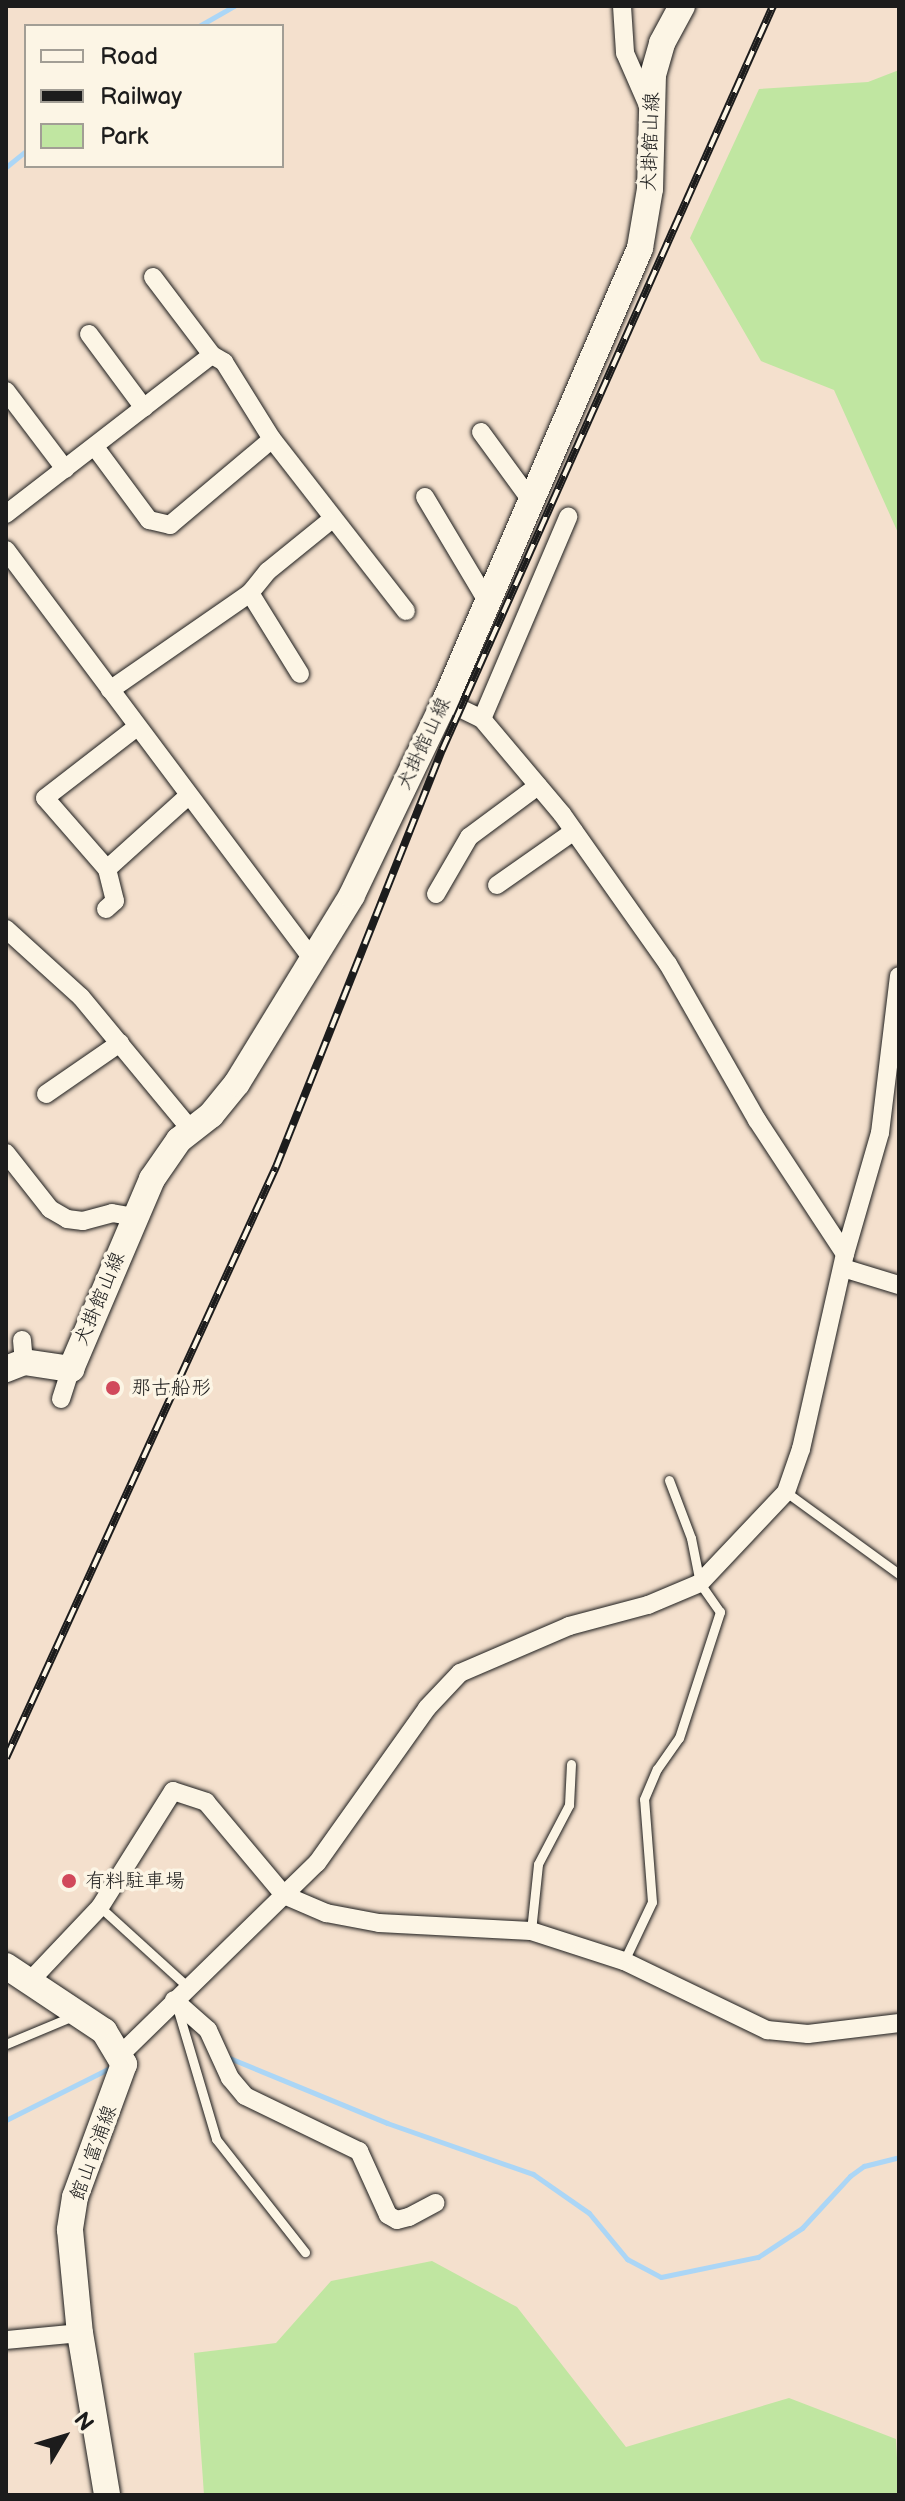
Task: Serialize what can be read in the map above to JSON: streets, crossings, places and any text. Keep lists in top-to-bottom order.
{
  "streets": {
    "main road": ["犬掛館山線", "館山富浦線"]
  },
  "places": ["那古船形", "有料駐車場"],
  "legend": ["Road", "Railway", "Park"],
  "north": "top right"
}
